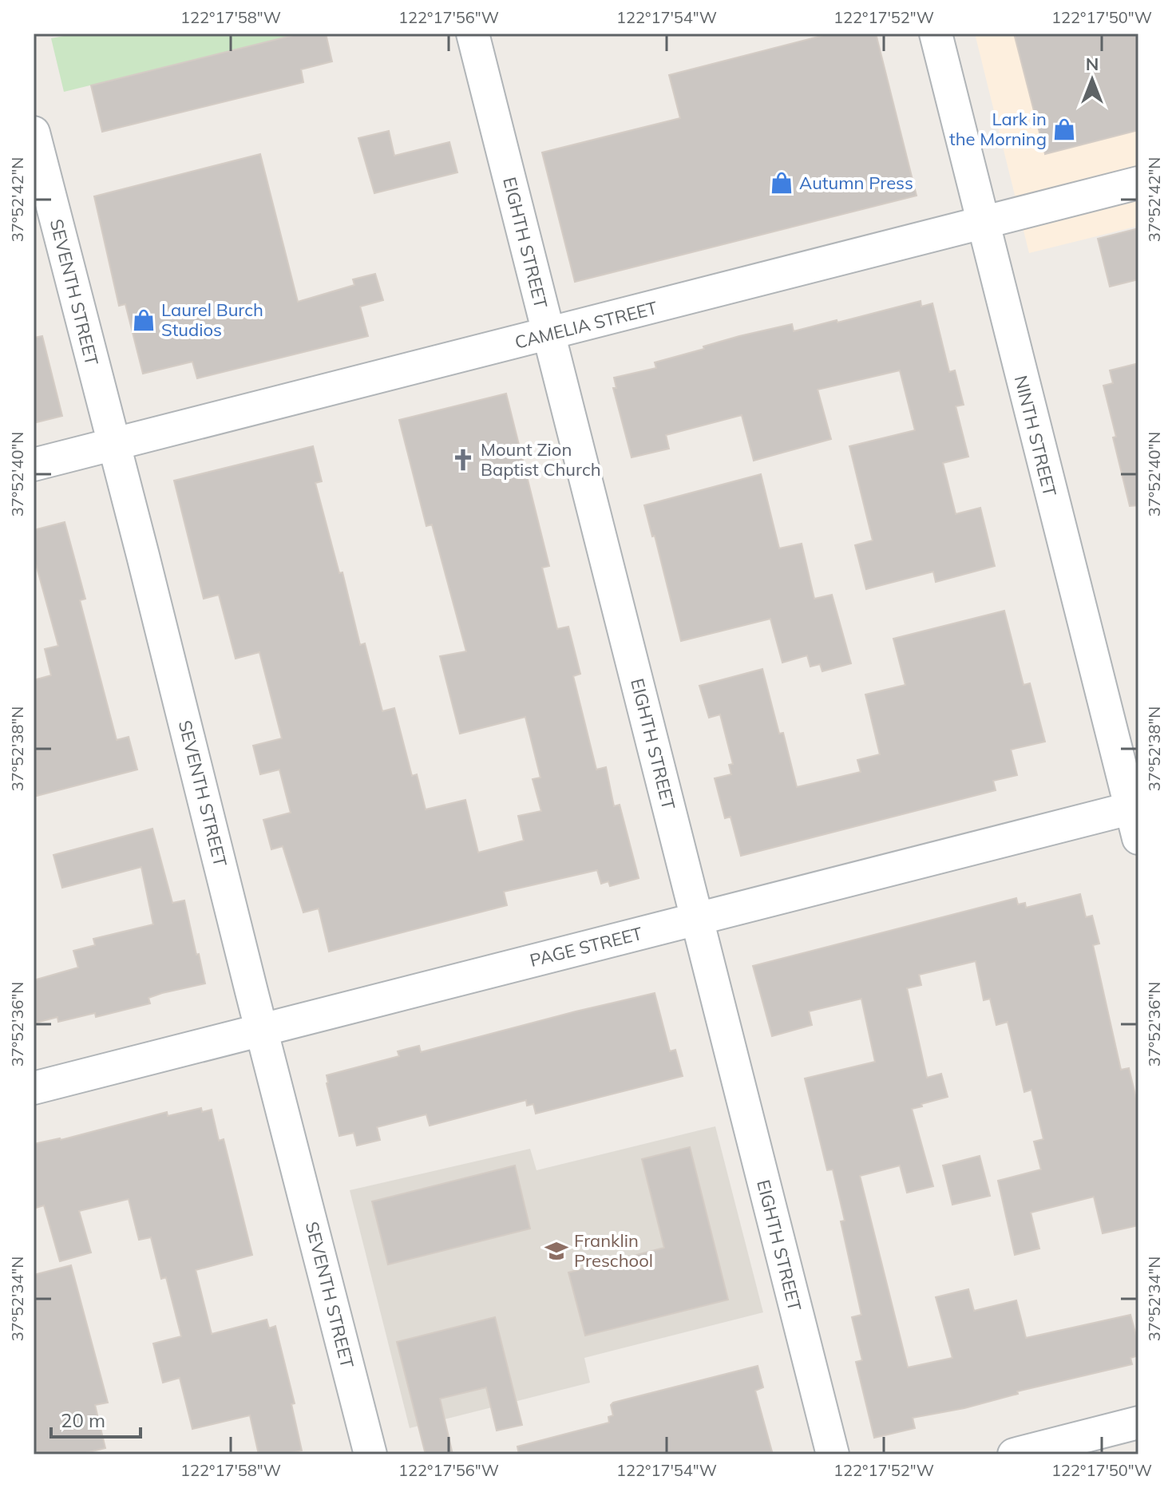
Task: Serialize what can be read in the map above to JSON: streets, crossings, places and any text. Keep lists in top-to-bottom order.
{
  "streets": {
    "street": [
      "EIGHTH STREET",
      "SEVENTH STREET",
      "CAMELIA STREET",
      "NINTH STREET",
      "PAGE STREET"
    ]
  },
  "crossings": [
    ["EIGHTH STREET", "CAMELIA STREET"],
    ["EIGHTH STREET", "PAGE STREET"],
    ["SEVENTH STREET", "CAMELIA STREET"],
    ["SEVENTH STREET", "PAGE STREET"],
    ["CAMELIA STREET", "NINTH STREET"],
    ["NINTH STREET", "PAGE STREET"]
  ],
  "places": {
    "shop": ["Lark in the Morning", "Autumn Press", "Laurel Burch Studios"],
    "church": ["Mount Zion Baptist Church"],
    "school or university": ["Franklin Preschool"]
  },
  "scale_bar": "20 m",
  "north": "top",
  "coordinates": [
    "122°17'58\"W",
    "122°17'56\"W",
    "122°17'54\"W",
    "122°17'52\"W",
    "122°17'50\"W",
    "37°52'42\"N",
    "37°52'40\"N",
    "37°52'38\"N",
    "37°52'36\"N",
    "37°52'34\"N"
  ]
}
